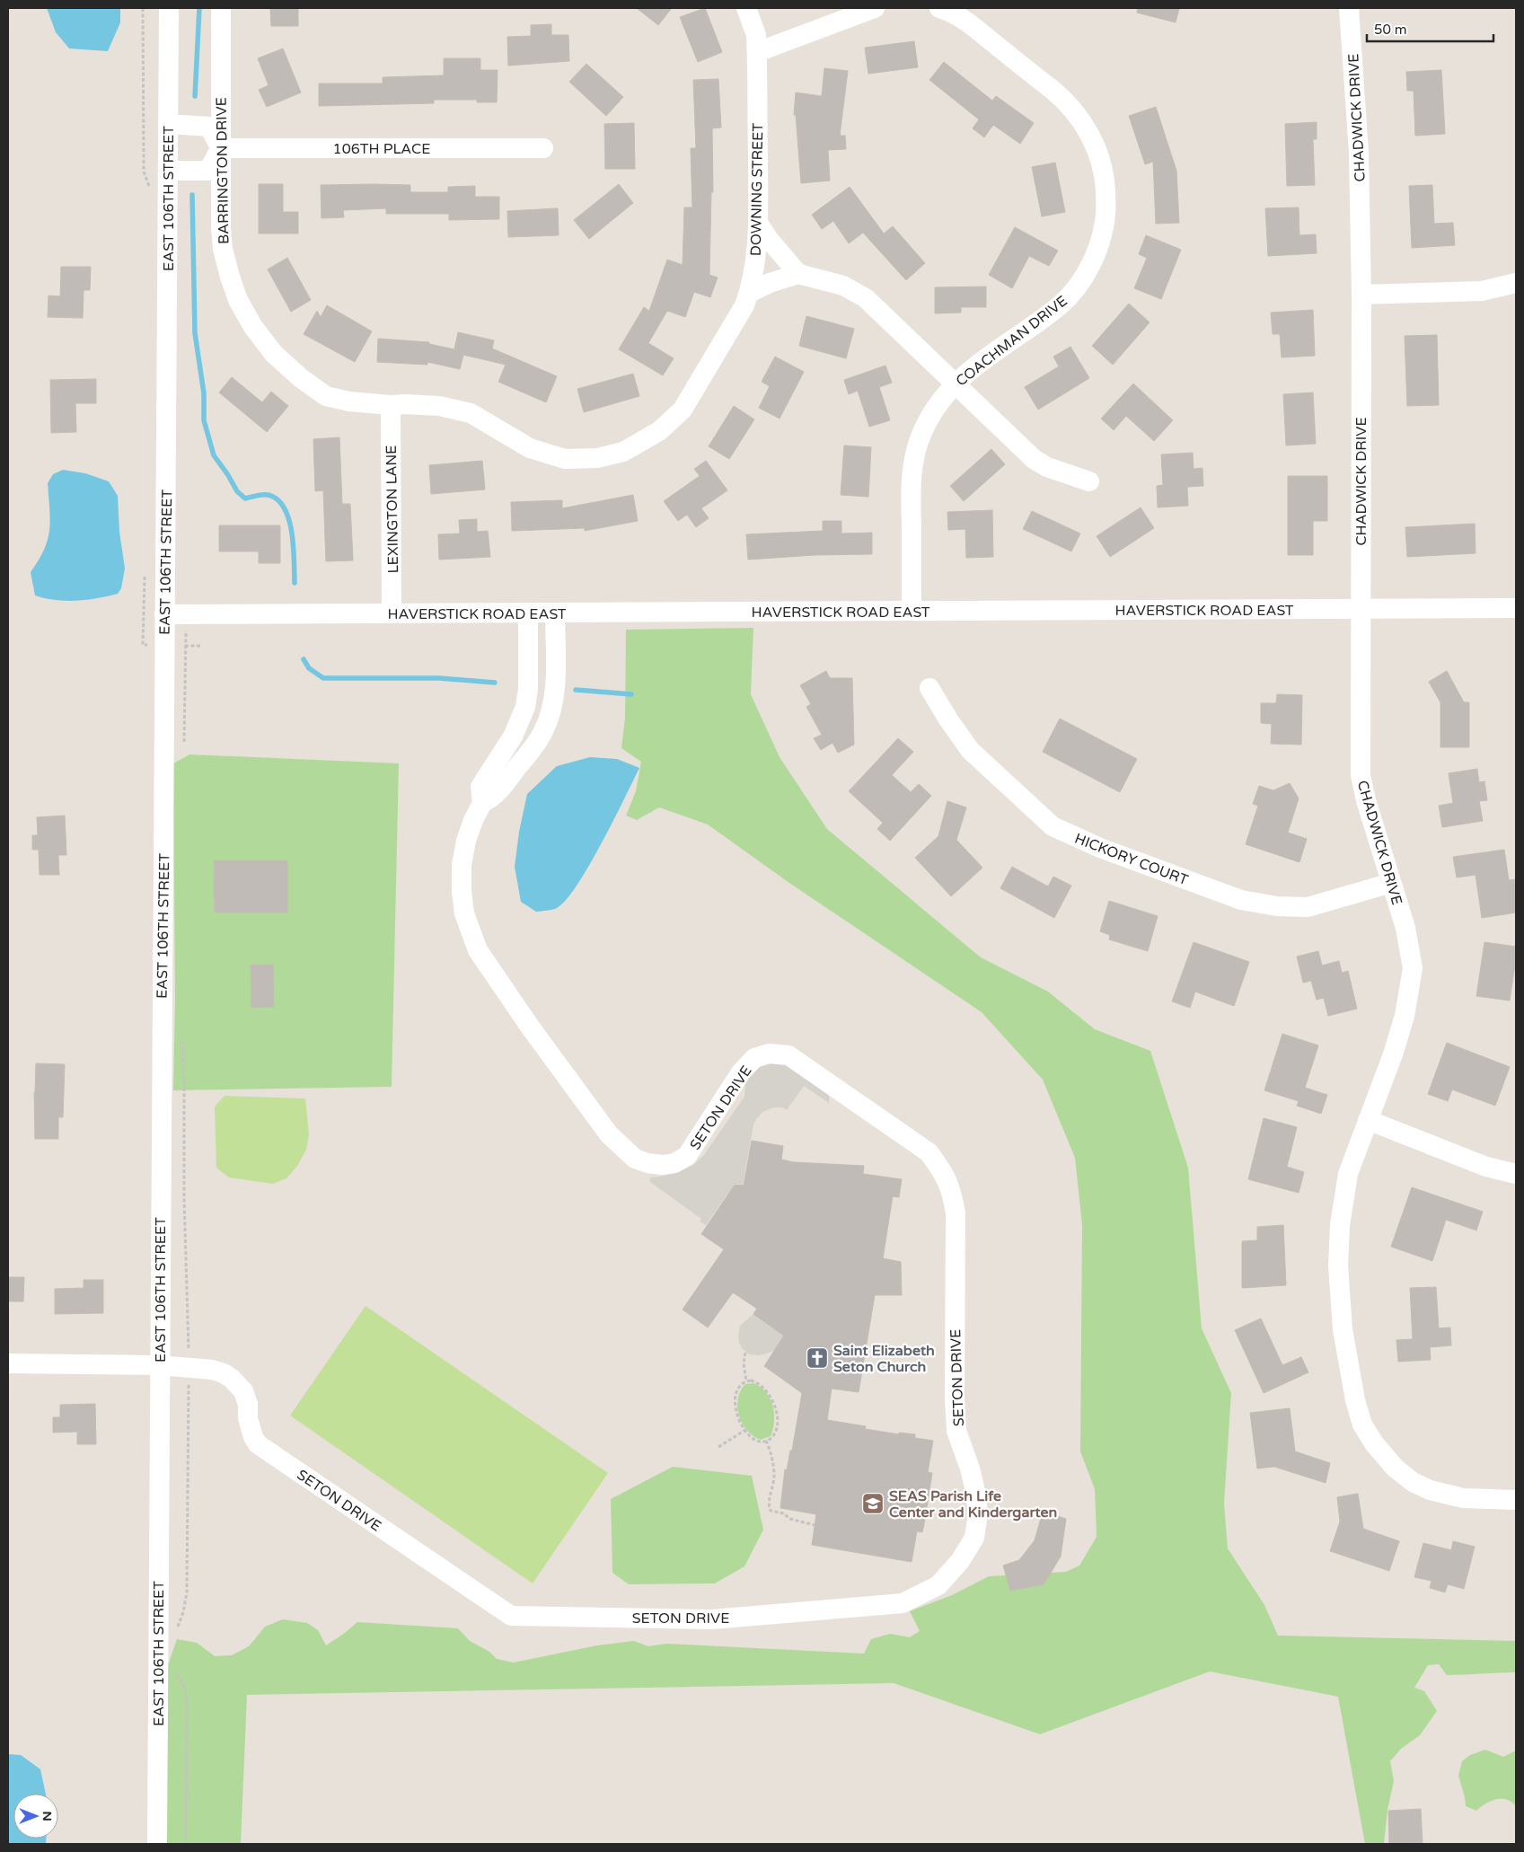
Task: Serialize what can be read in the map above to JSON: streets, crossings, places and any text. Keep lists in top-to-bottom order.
{
  "streets": {
    "street": [
      "CHADWICK DRIVE",
      "106TH PLACE",
      "BARRINGTON DRIVE",
      "DOWNING STREET",
      "EAST 106TH STREET",
      "COACHMAN DRIVE",
      "LEXINGTON LANE",
      "HAVERSTICK ROAD EAST",
      "HICKORY COURT",
      "SETON DRIVE"
    ]
  },
  "crossings": [
    ["CHADWICK DRIVE", "HAVERSTICK ROAD EAST"],
    ["CHADWICK DRIVE", "HICKORY COURT"],
    ["106TH PLACE", "BARRINGTON DRIVE"],
    ["BARRINGTON DRIVE", "DOWNING STREET"],
    ["BARRINGTON DRIVE", "LEXINGTON LANE"],
    ["EAST 106TH STREET", "HAVERSTICK ROAD EAST"],
    ["EAST 106TH STREET", "SETON DRIVE"],
    ["COACHMAN DRIVE", "HAVERSTICK ROAD EAST"],
    ["LEXINGTON LANE", "HAVERSTICK ROAD EAST"],
    ["HAVERSTICK ROAD EAST", "SETON DRIVE"]
  ],
  "places": {
    "church": ["Saint Elizabeth Seton Church"],
    "school or university": ["SEAS Parish Life Center and Kindergarten"]
  },
  "scale_bar": "50 m",
  "north": "right"
}
